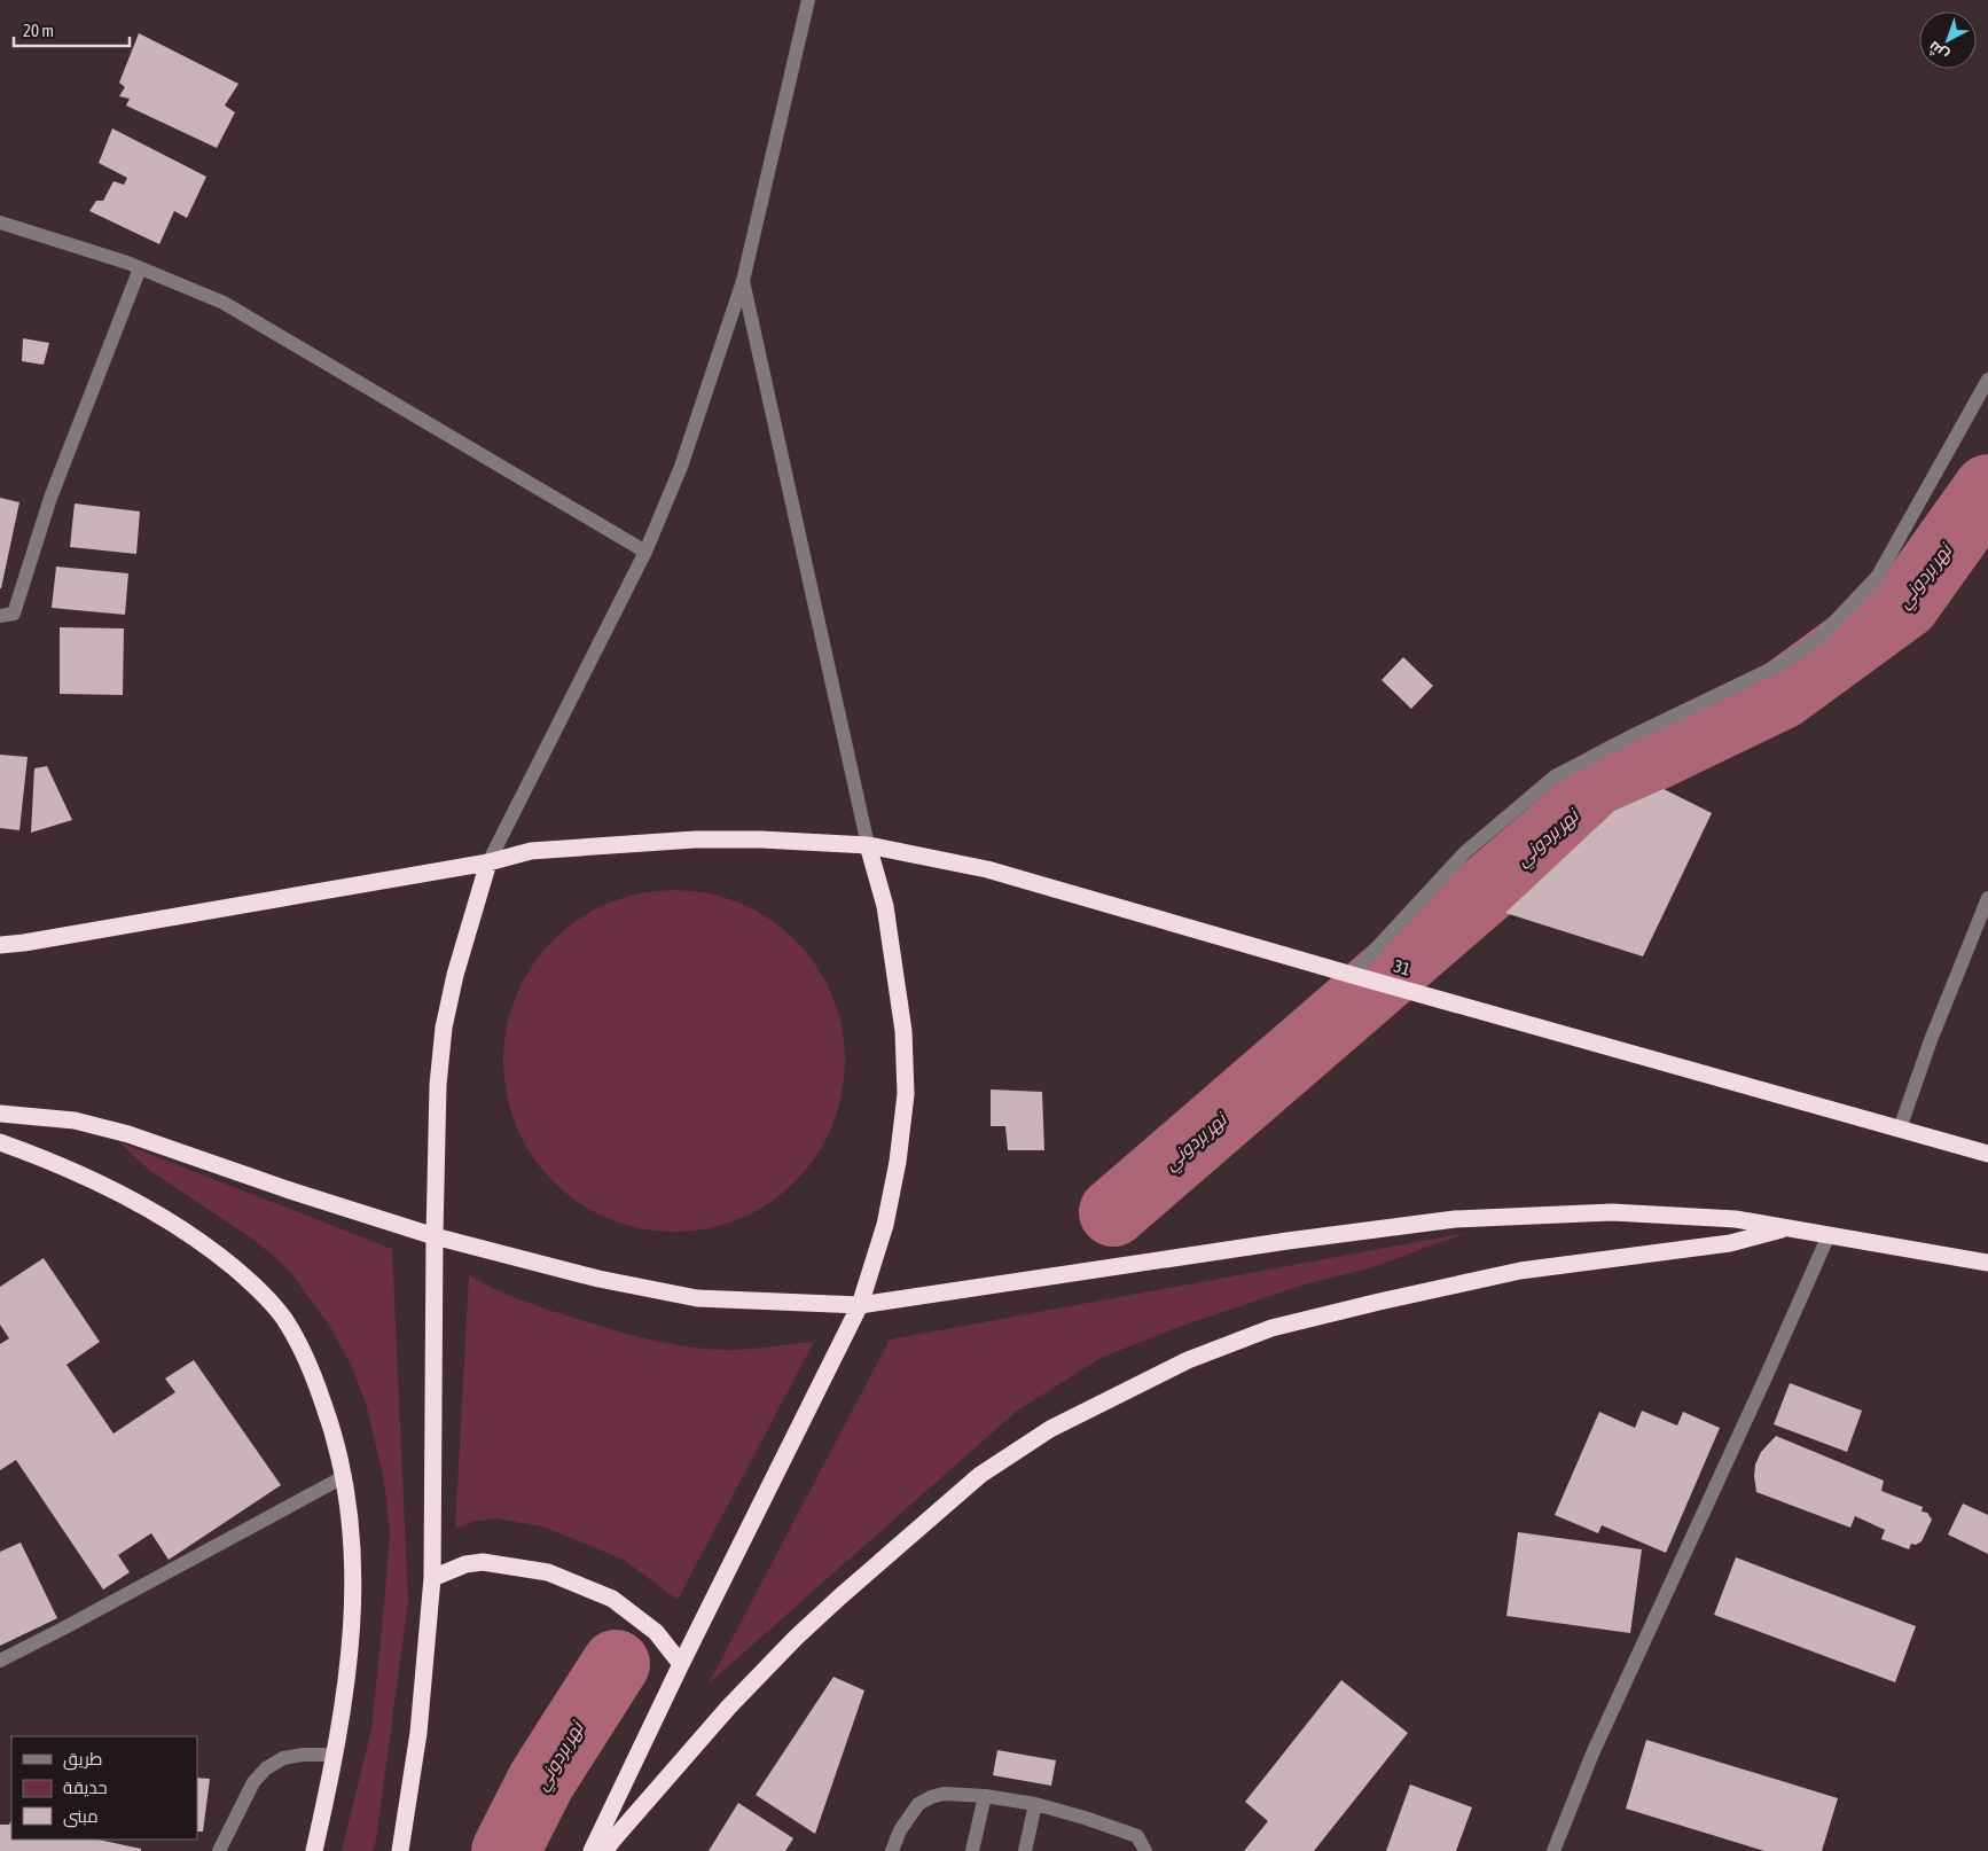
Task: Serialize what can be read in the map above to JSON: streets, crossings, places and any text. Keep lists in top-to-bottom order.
{
  "streets": {
    "highway": ["31"]
  },
  "water": ["نهر بردوني"],
  "legend": ["طريق", "حديقة", "مبنى"],
  "scale_bar": "20 m",
  "north": "bottom left"
}
